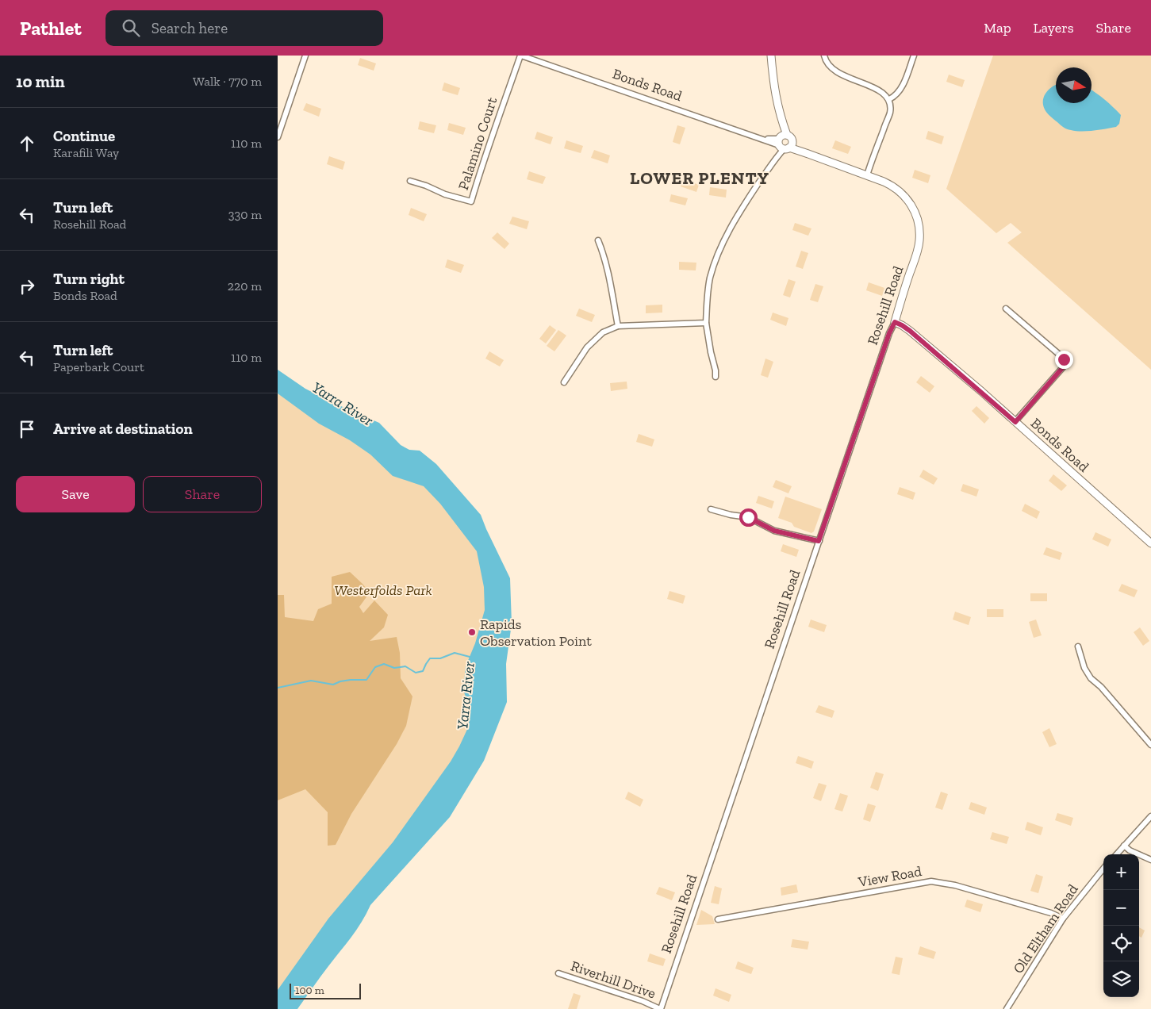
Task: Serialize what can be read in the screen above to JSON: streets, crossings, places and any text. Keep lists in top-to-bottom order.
{
  "streets": {
    "street": [
      "Bonds Road",
      "Palamino Court",
      "Rosehill Road",
      "View Road",
      "Old Eltham Road",
      "Riverhill Drive"
    ]
  },
  "crossings": [
    ["Bonds Road", "Palamino Court"],
    ["Bonds Road", "Rosehill Road"],
    ["Rosehill Road", "Riverhill Drive"],
    ["View Road", "Old Eltham Road"]
  ],
  "districts": ["LOWER PLENTY"],
  "water": ["Yarra River"],
  "parks": ["Westerfolds Park"],
  "places": ["Rapids Observation Point"],
  "scale_bar": "100 m",
  "north": "right",
  "page": {
    "header": "Pathlet",
    "search": "Search here",
    "nav": ["Map", "Layers", "Share"],
    "heading": ["10 min", "Walk · 770 m"],
    "list": [
      ["Continue", "Karafili Way", "110 m"],
      ["Turn left", "Rosehill Road", "330 m"],
      ["Turn right", "Bonds Road", "220 m"],
      ["Turn left", "Paperbark Court", "110 m"],
      "Arrive at destination"
    ],
    "buttons": ["Save", "Share"],
    "map_buttons": ["+", "−"],
    "scale": "100 m"
  }
}
